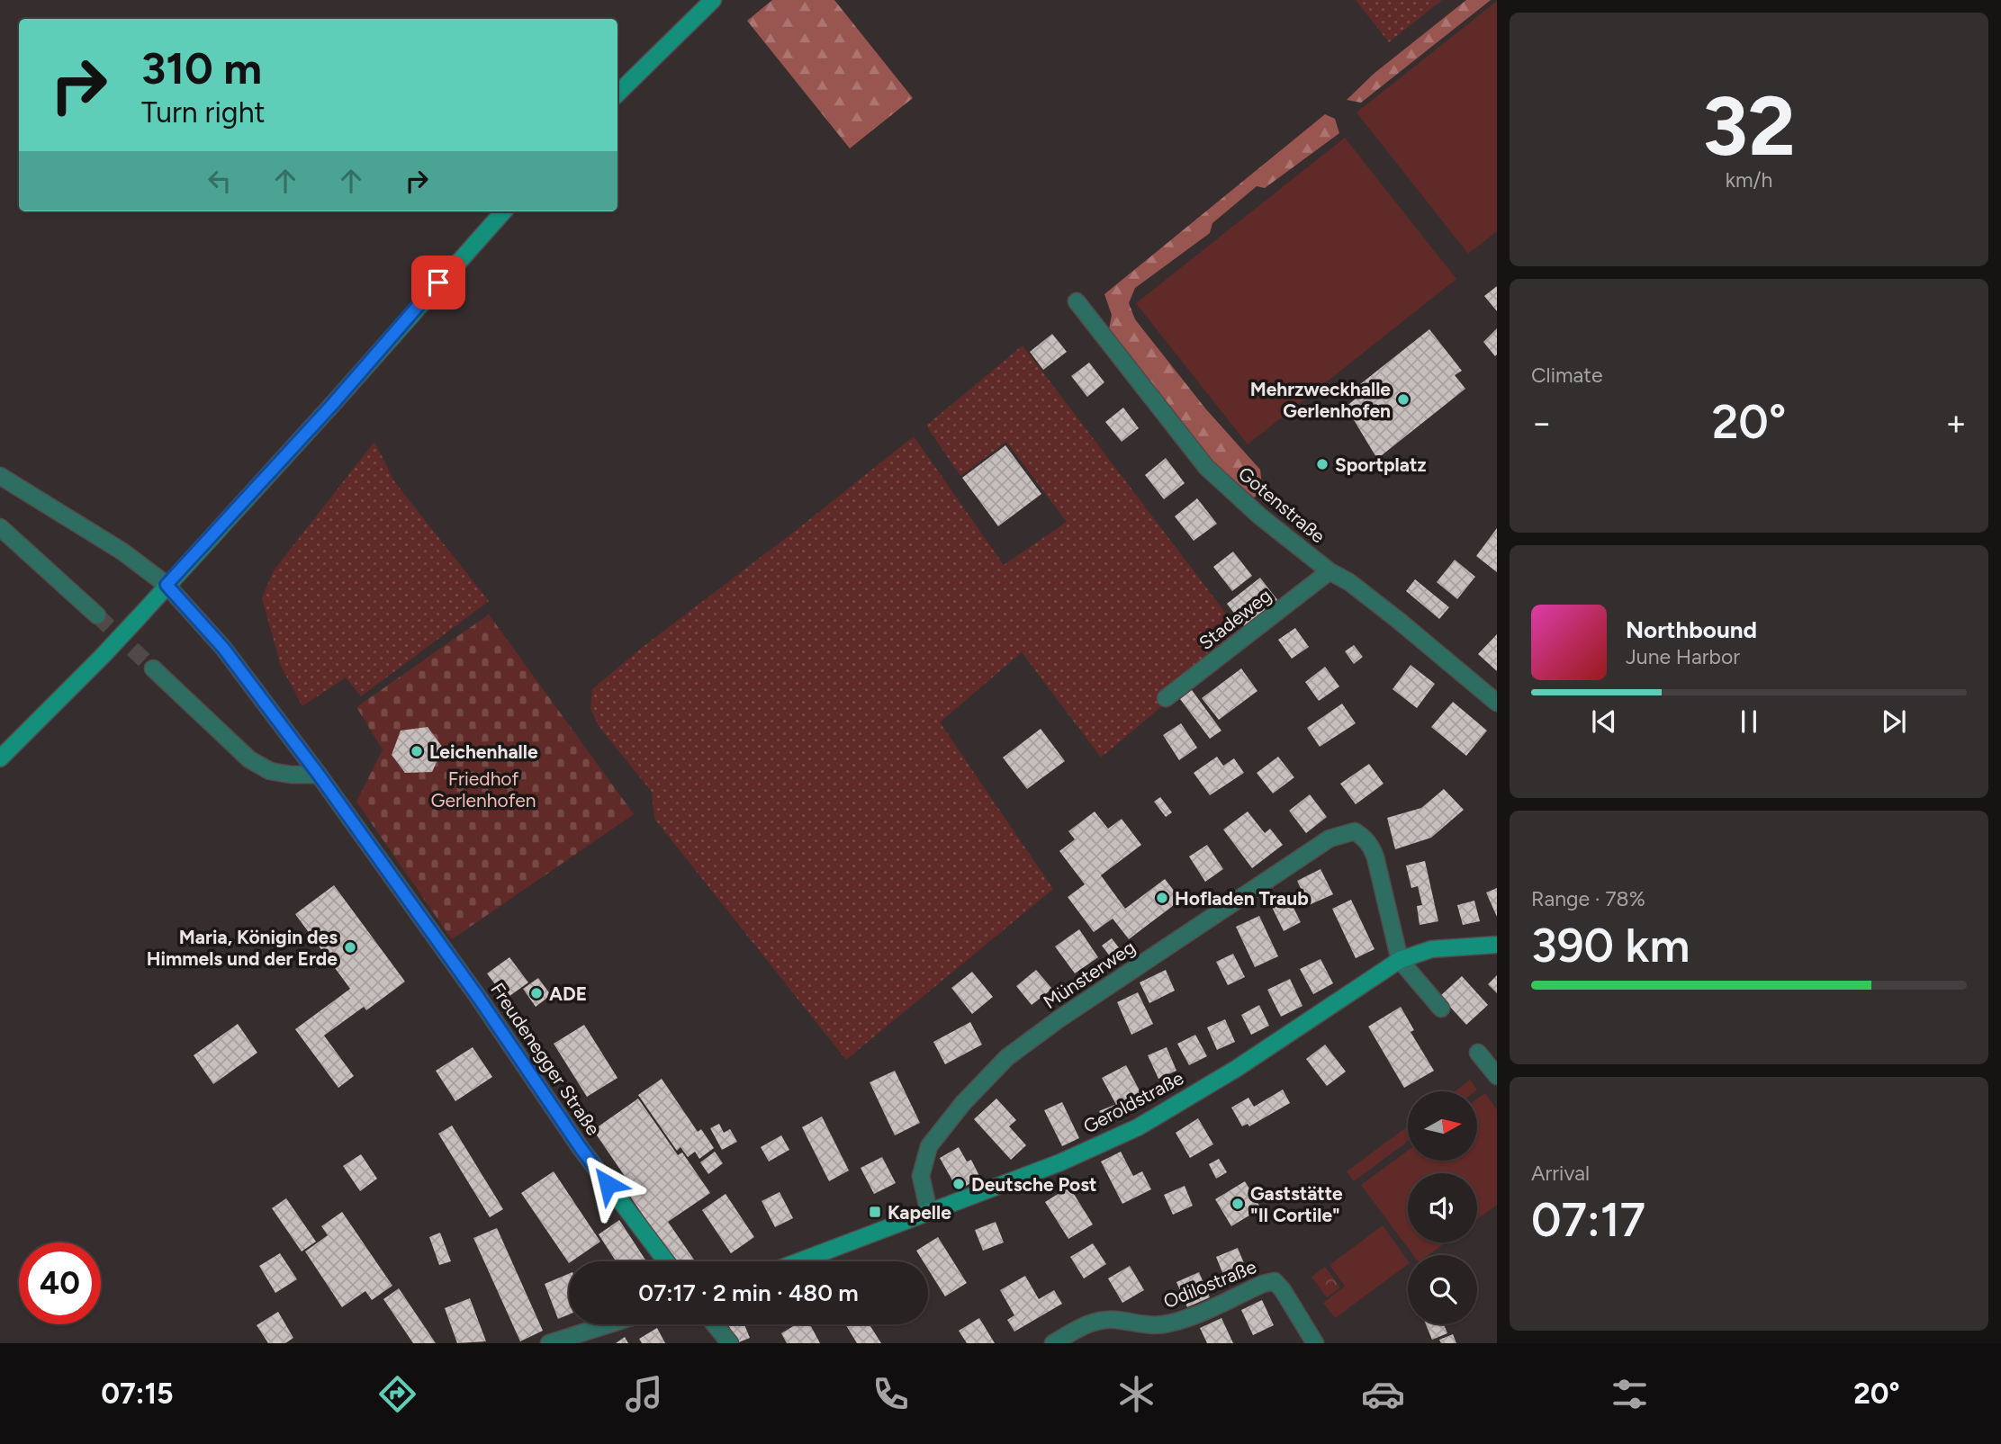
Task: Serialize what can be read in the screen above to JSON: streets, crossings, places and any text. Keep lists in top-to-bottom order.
{
  "streets": {
    "street": [
      "Gotenstraße",
      "Stadeweg",
      "Münsterweg",
      "Freudenegger Straße",
      "Geroldstraße",
      "Odilostraße"
    ]
  },
  "crossings": [
    ["Gotenstraße", "Stadeweg"],
    ["Münsterweg", "Geroldstraße"]
  ],
  "parks": ["Friedhof Gerlenhofen"],
  "places": {
    "other": [
      "Mehrzweckhalle Gerlenhofen",
      "Sportplatz",
      "Leichenhalle",
      "Hofladen Traub",
      "Maria, Königin des Himmels und der Erde",
      "ADE",
      "Deutsche Post",
      "Gaststätte \"Il Cortile\""
    ],
    "transit": ["Kapelle"]
  },
  "north": "right",
  "page": {
    "tile": [
      ["32", "km/h"],
      "Climate",
      ["Range · 78%", "390 km"],
      ["Arrival", "07:17"]
    ],
    "turn": ["310 m", "Turn right"],
    "heat": ["−", "20°", "+"],
    "song": ["Northbound", "June Harbor"],
    "limit": "40",
    "trip": "07:17 · 2 min · 480 m",
    "tabs": ["07:15", "20°"]
  }
}
